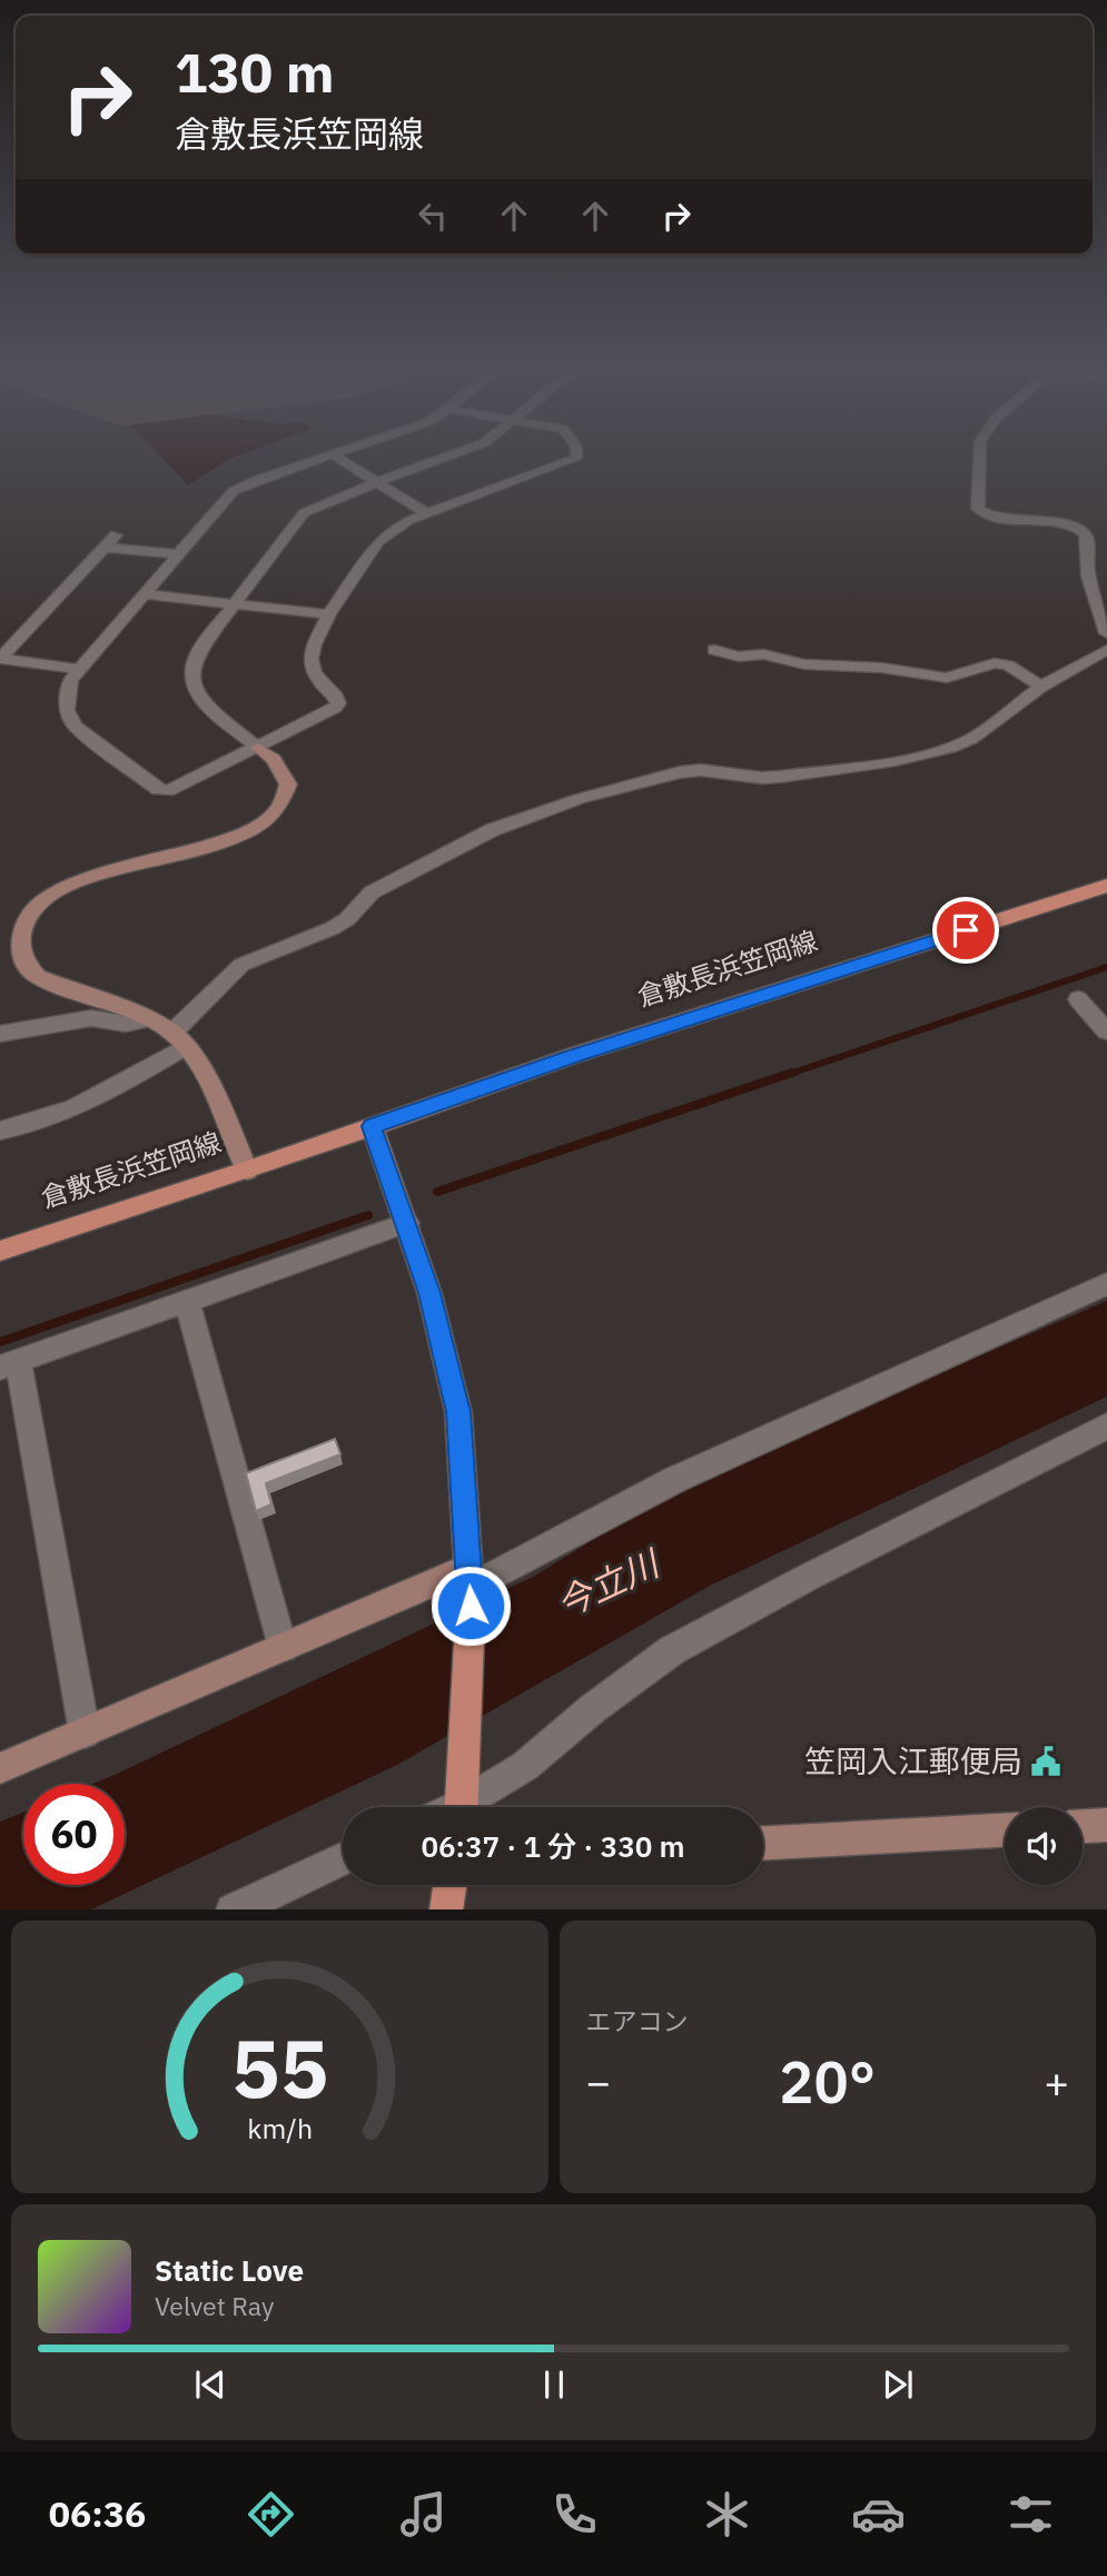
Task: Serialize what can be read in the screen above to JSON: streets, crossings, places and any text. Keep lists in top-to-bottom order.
{
  "streets": {
    "main road": ["倉敷長浜笠岡線"]
  },
  "water": ["今立川"],
  "places": {
    "public building": ["笠岡入江郵便局"]
  },
  "page": {
    "turn": ["130 m", "倉敷長浜笠岡線"],
    "limit": "60",
    "trip": "06:37 · 1 分 · 330 m",
    "tile": "エアコン",
    "heat": ["−", "20°", "+"],
    "song": ["Static Love", "Velvet Ray"],
    "tabs": "06:36",
    "gauge": ["55", "km/h"]
  }
}
